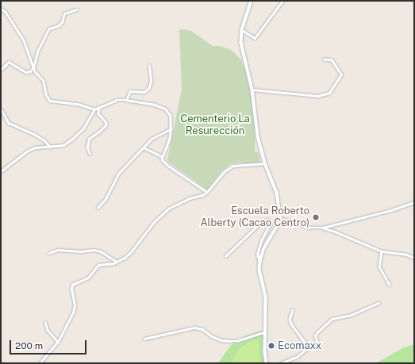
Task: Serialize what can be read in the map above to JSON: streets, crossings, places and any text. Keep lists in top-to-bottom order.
{
  "parks": ["Cementerio La Resurección"],
  "places": ["Escuela Roberto Alberty (Cacao Centro)", "Ecomaxx"],
  "scale_bar": "200 m"
}
